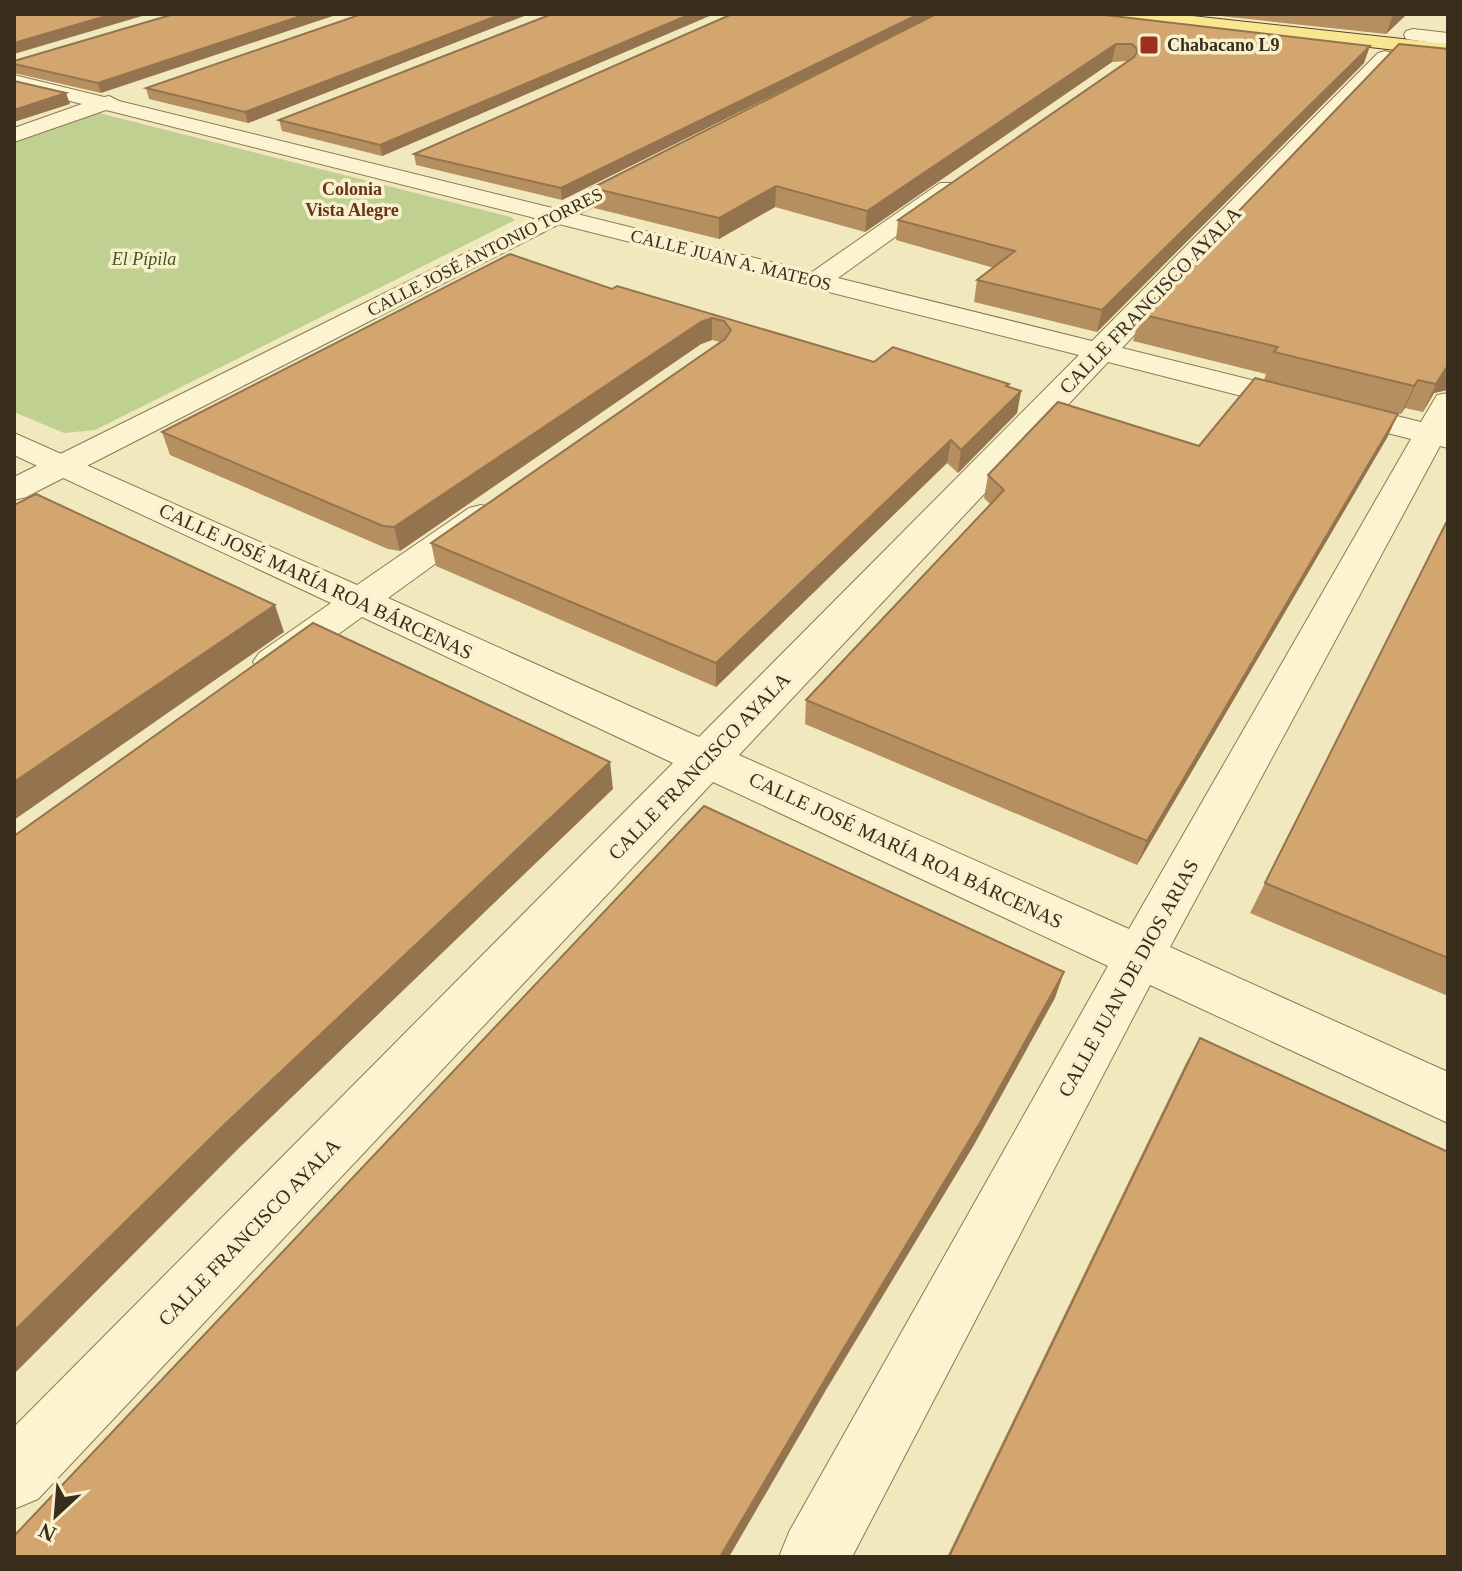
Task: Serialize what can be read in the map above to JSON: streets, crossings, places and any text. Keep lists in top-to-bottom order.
{
  "streets": {
    "street": [
      "CALLE JOSÉ ANTONIO TORRES",
      "CALLE JUAN A. MATEOS",
      "CALLE FRANCISCO AYALA",
      "CALLE JOSÉ MARÍA ROA BÁRCENAS",
      "CALLE JUAN DE DIOS ARIAS"
    ]
  },
  "crossings": [
    ["CALLE JOSÉ ANTONIO TORRES", "CALLE JUAN A. MATEOS"],
    ["CALLE JOSÉ ANTONIO TORRES", "CALLE JOSÉ MARÍA ROA BÁRCENAS"],
    ["CALLE JUAN A. MATEOS", "CALLE FRANCISCO AYALA"],
    ["CALLE JUAN A. MATEOS", "CALLE JUAN DE DIOS ARIAS"],
    ["CALLE FRANCISCO AYALA", "CALLE JOSÉ MARÍA ROA BÁRCENAS"],
    ["CALLE JOSÉ MARÍA ROA BÁRCENAS", "CALLE JUAN DE DIOS ARIAS"]
  ],
  "districts": ["Colonia Vista Alegre"],
  "parks": ["El Pípila"],
  "places": {
    "transit": ["Chabacano L9"]
  },
  "north": "bottom left"
}
